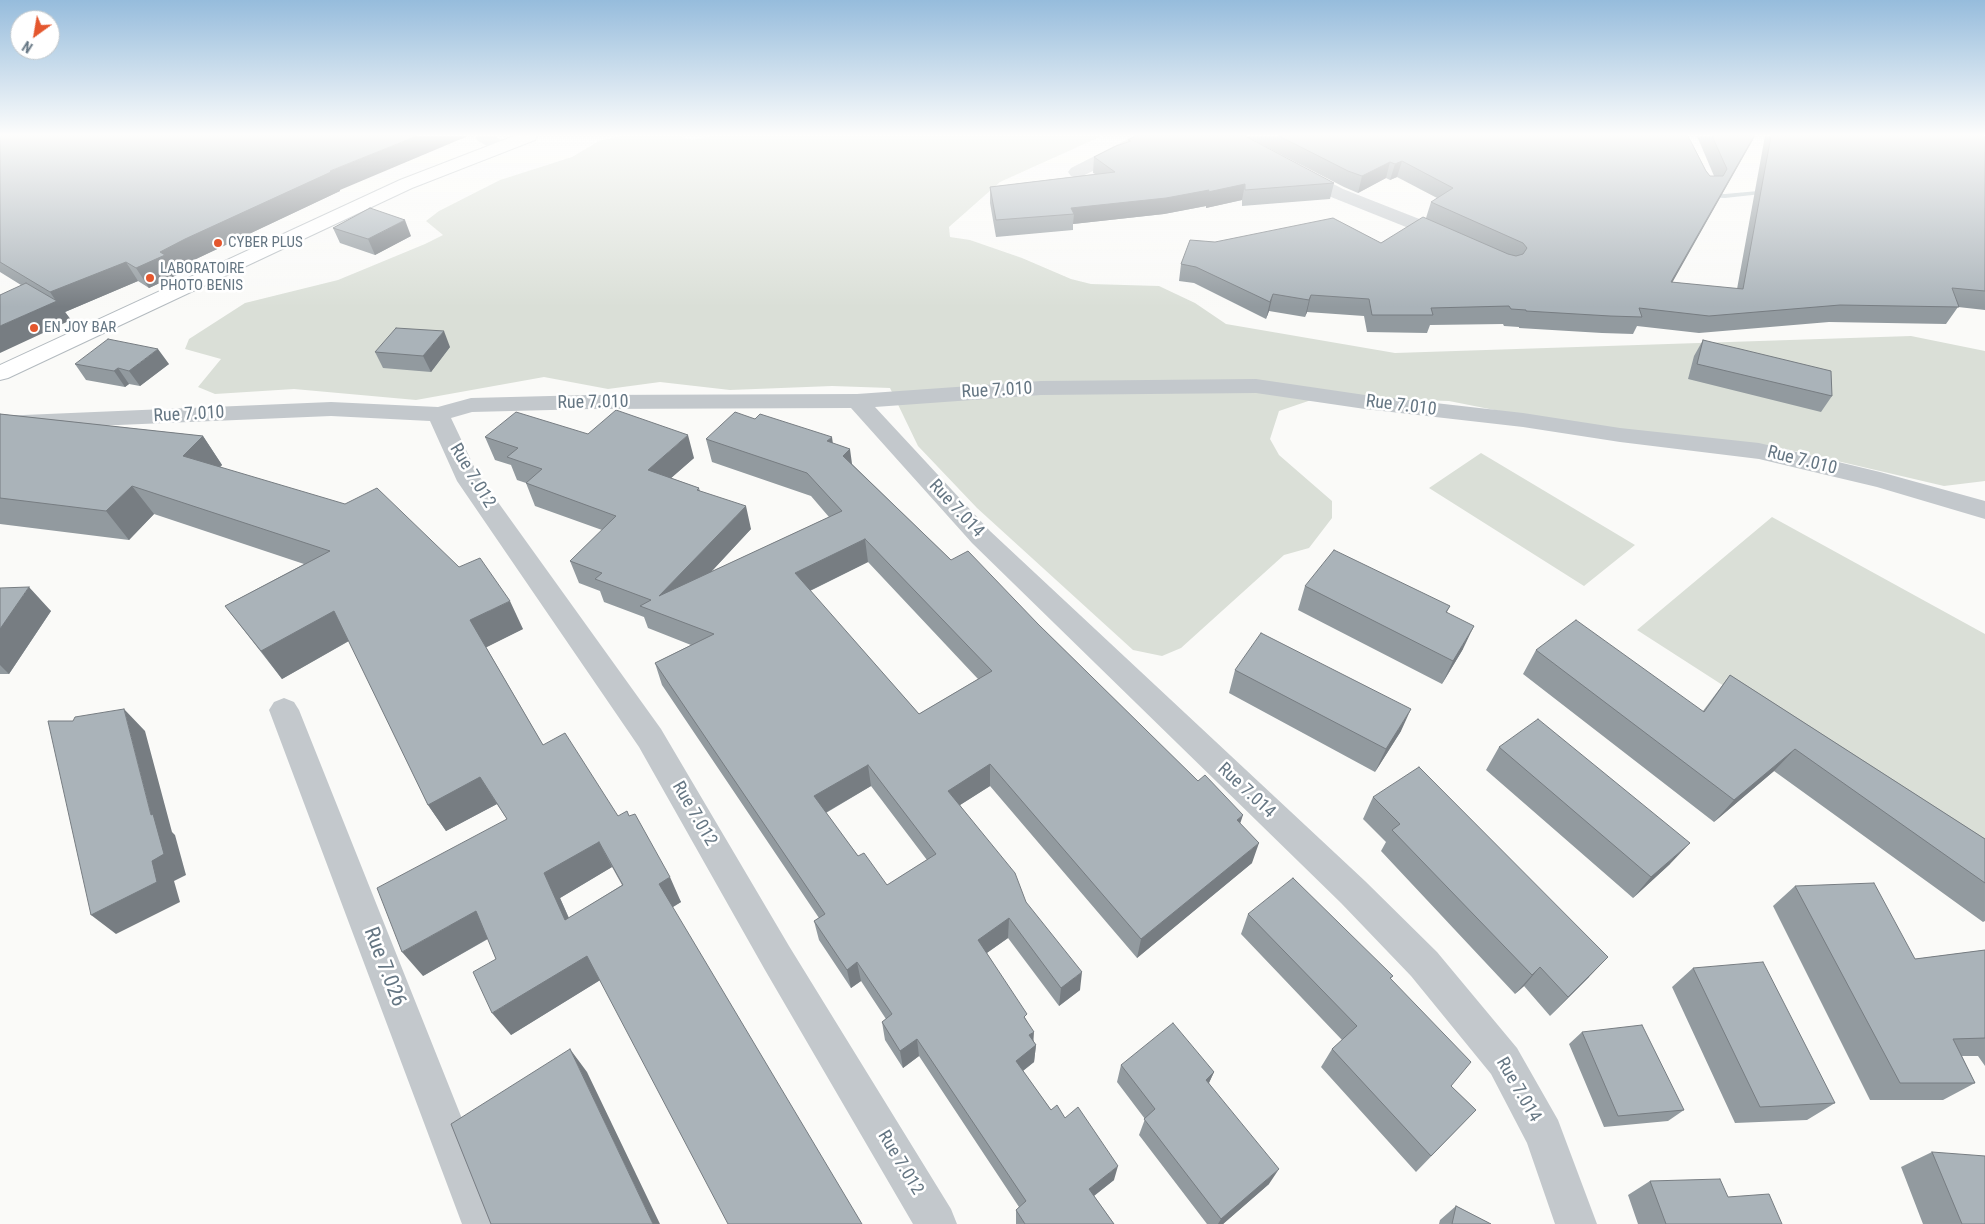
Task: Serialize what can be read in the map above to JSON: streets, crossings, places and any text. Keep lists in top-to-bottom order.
{
  "streets": {
    "street": [
      "Rue 7.010",
      "Rue 7.012",
      "Rue 7.014",
      "Rue 7.026"
    ]
  },
  "crossings": [
    ["Rue 7.010", "Rue 7.012"],
    ["Rue 7.010", "Rue 7.014"]
  ],
  "places": ["CYBER PLUS", "LABORATOIRE PHOTO BENIS", "EN JOY BAR"],
  "north": "bottom left"
}
